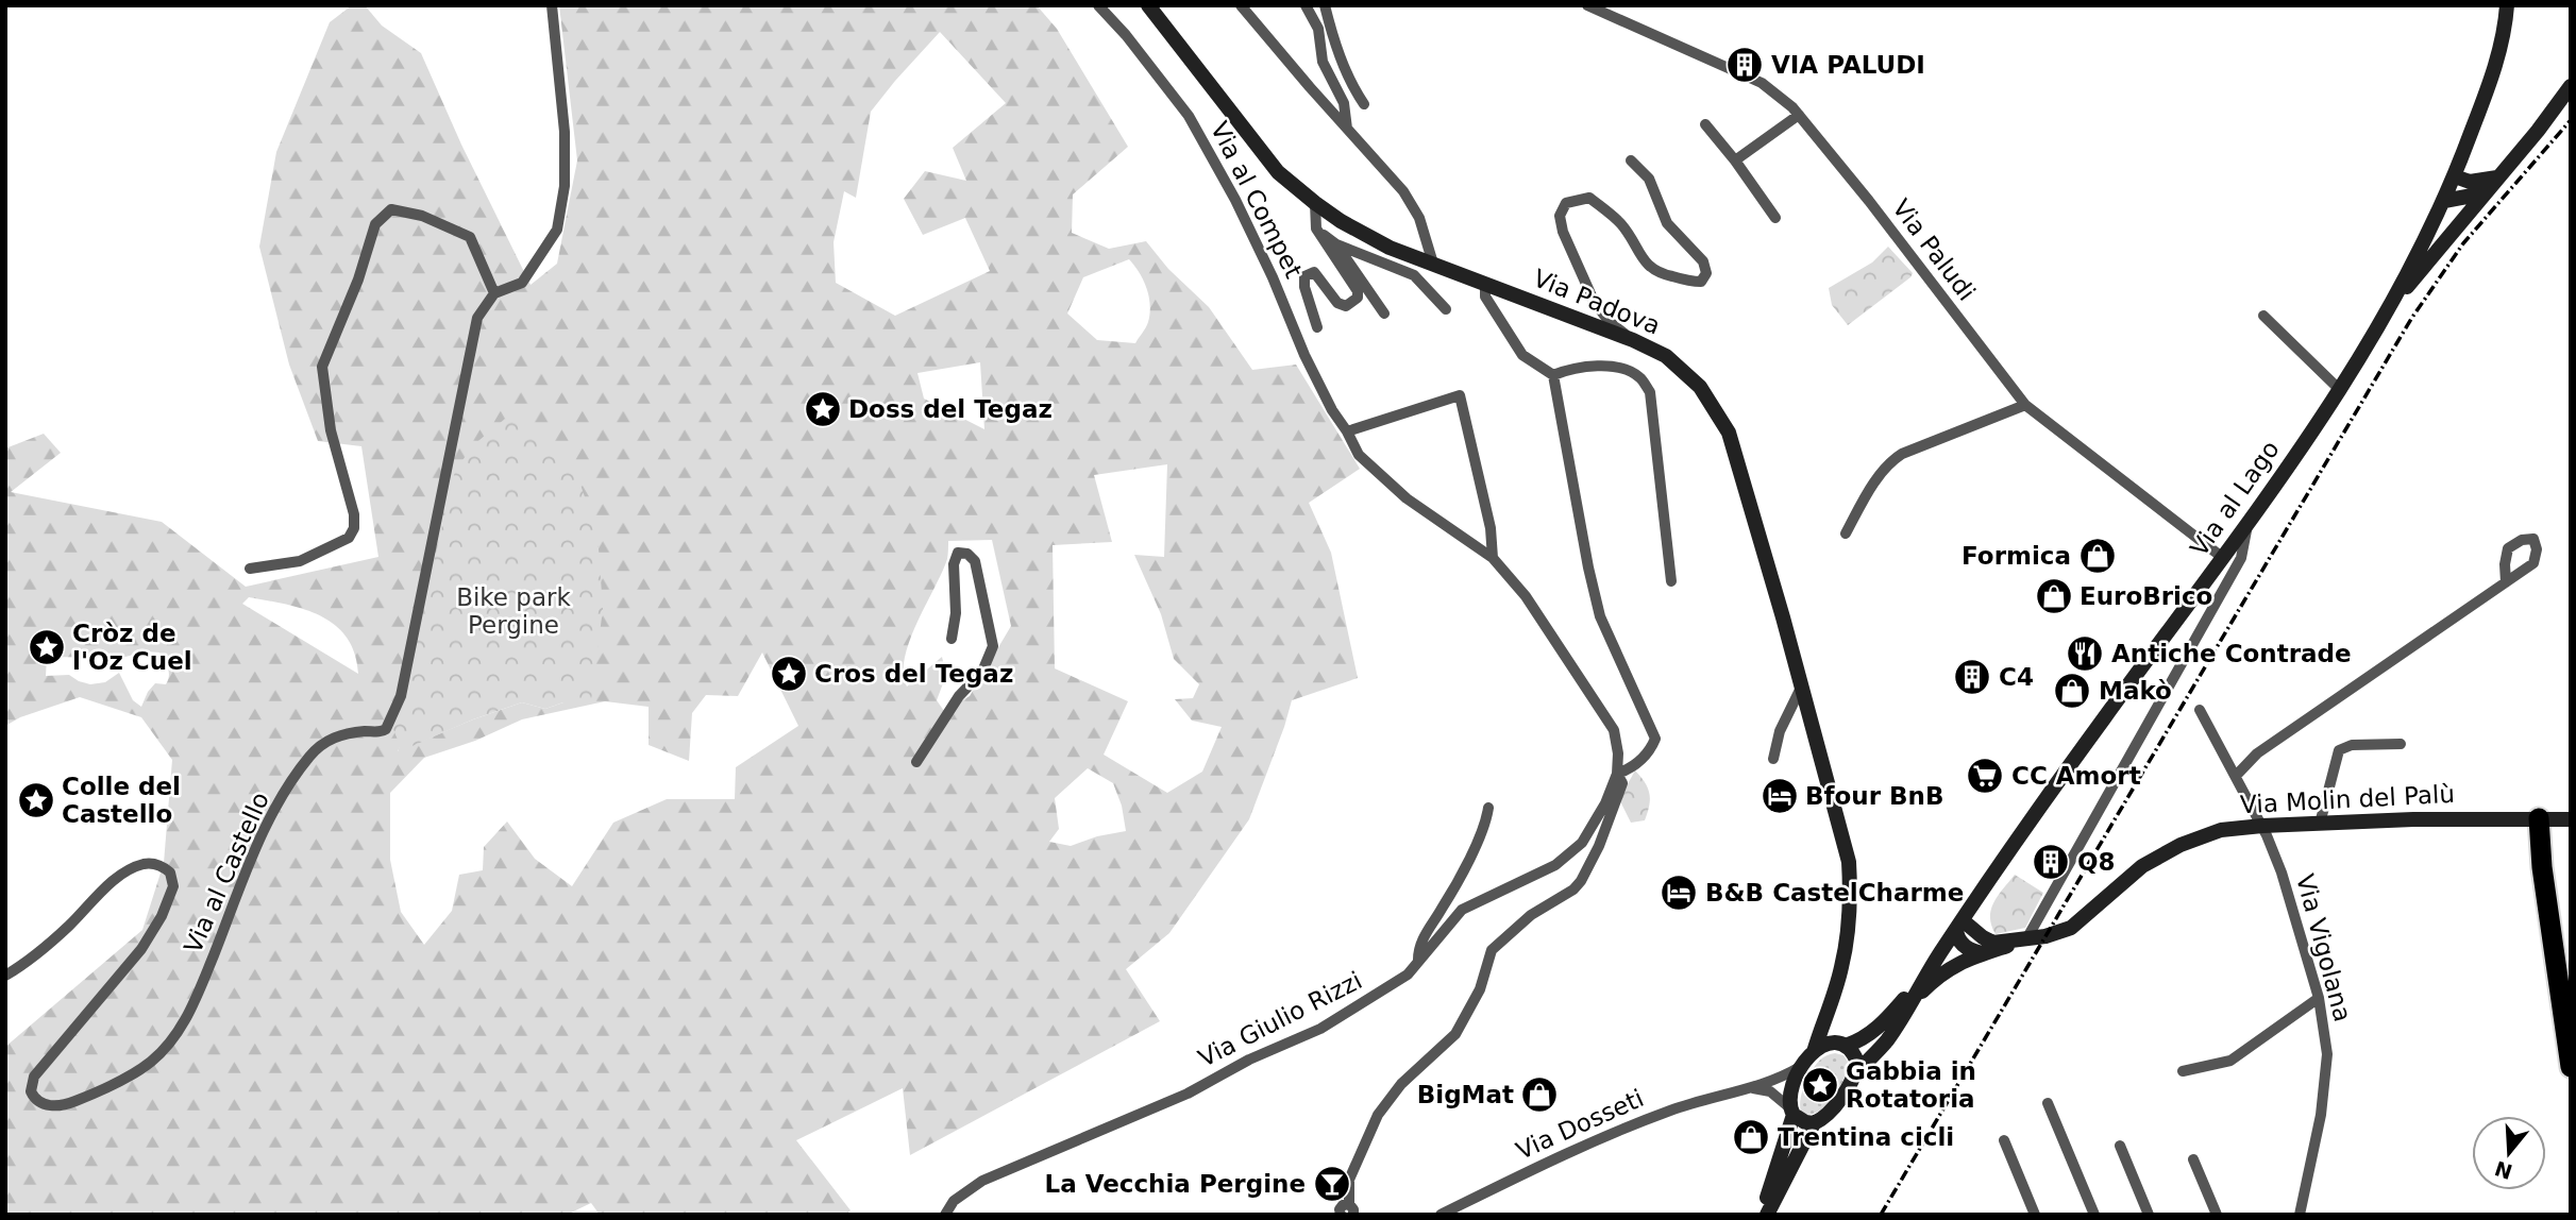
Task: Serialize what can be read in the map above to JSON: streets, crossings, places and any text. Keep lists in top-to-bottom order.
{
  "streets": {
    "main road": ["Via Padova", "Via al Lago", "Via Molin del Palù"],
    "street": [
      "Via al Compet",
      "Via Paludi",
      "Via al Castello",
      "Via Vigolana",
      "Via Giulio Rizzi",
      "Via Dosseti"
    ]
  },
  "crossings": [
    ["Via al Compet", "Via Giulio Rizzi"],
    ["Via Paludi", "Via al Lago"],
    ["Via Padova", "Via Dosseti"],
    ["Via Molin del Palù", "Via Vigolana"]
  ],
  "parks": ["Bike park Pergine"],
  "places": {
    "building": ["VIA PALUDI", "C4", "Q8"],
    "place": [
      "Doss del Tegaz",
      "Cròz de l'Oz Cuel",
      "Cros del Tegaz",
      "Colle del Castello",
      "Gabbia in Rotatoria"
    ],
    "shop": [
      "Formica",
      "EuroBrico",
      "Makò",
      "BigMat",
      "Trentina cicli"
    ],
    "restaurant": ["Antiche Contrade"],
    "supermarket": ["CC Amort"],
    "hotel": ["Bfour BnB", "B&B CastelCharme"],
    "bar": ["La Vecchia Pergine"]
  },
  "north": "bottom"
}
